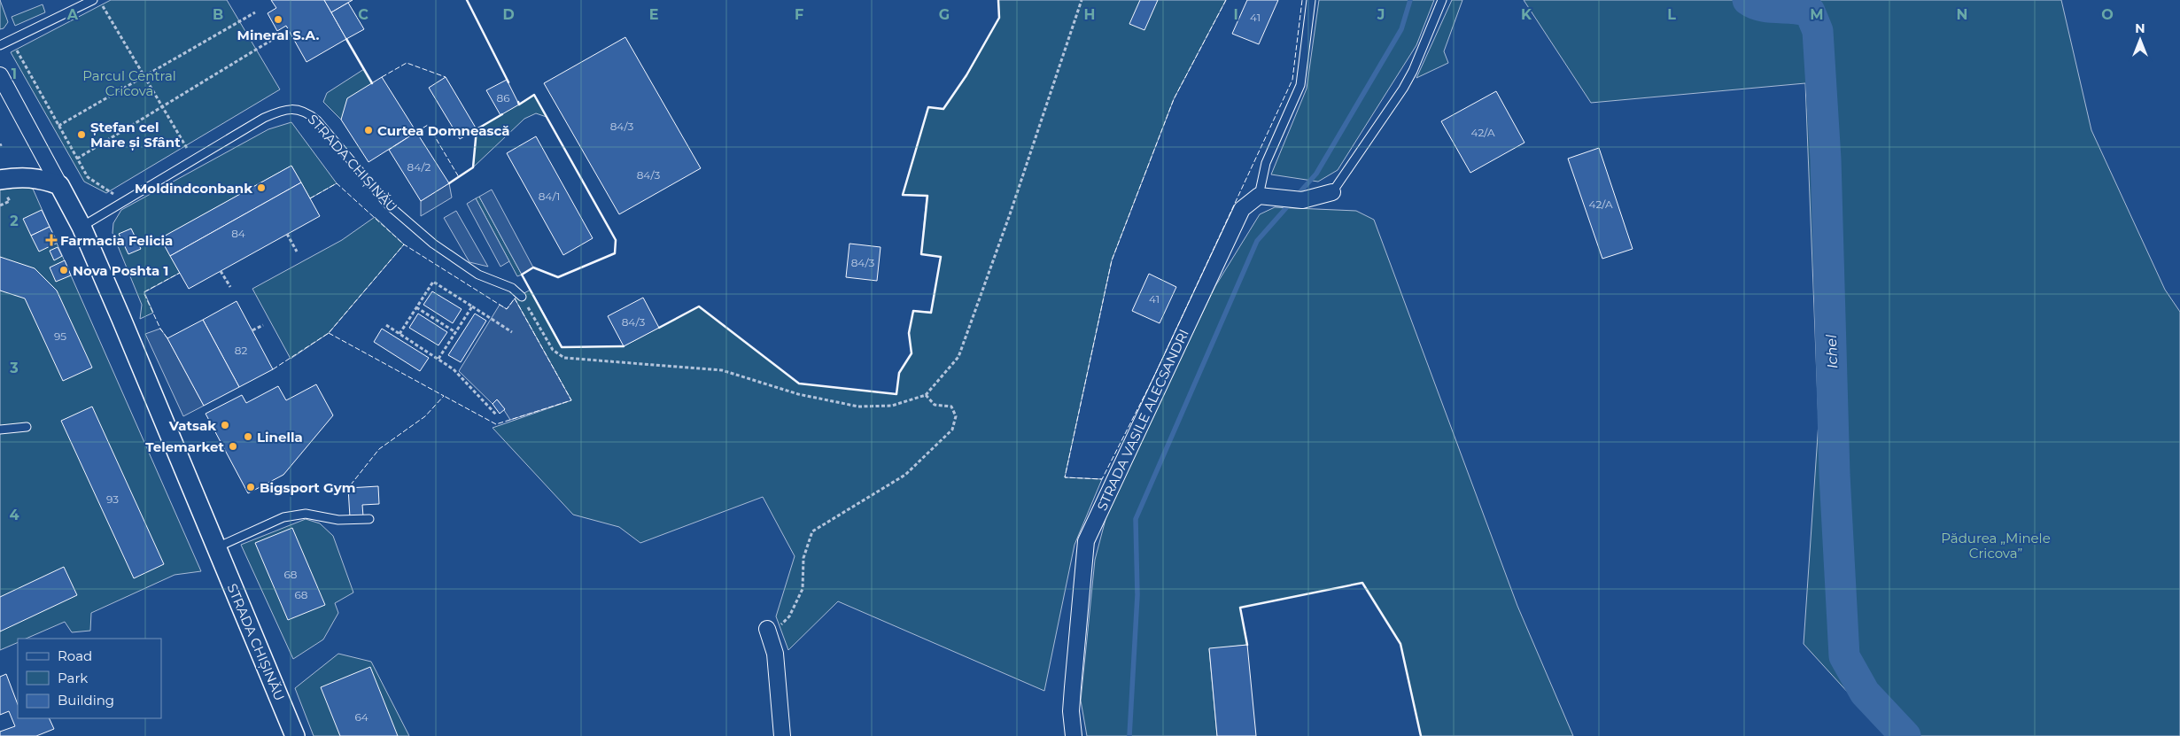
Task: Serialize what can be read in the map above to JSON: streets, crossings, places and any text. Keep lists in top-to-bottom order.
{
  "streets": {
    "street": ["STRADA CHIȘINĂU", "STRADA VASILE ALECSANDRI"]
  },
  "water": ["Ichel"],
  "parks": ["Parcul Central Cricova", "Pădurea „Minele Cricova”"],
  "places": {
    "other": [
      "Mineral S.A.",
      "Curtea Domnească",
      "Ștefan cel Mare și Sfânt",
      "Moldindconbank",
      "Nova Poshta 1",
      "Vatsak",
      "Linella",
      "Telemarket",
      "Bigsport Gym"
    ],
    "health": ["Farmacia Felicia"]
  },
  "house_numbers": [
    "41",
    "86",
    "84/3",
    "42/A",
    "84/2",
    "84/3",
    "84/1",
    "42/A",
    "84",
    "84/3",
    "41",
    "84/3",
    "95",
    "82",
    "93",
    "68",
    "68",
    "64"
  ],
  "legend": ["Road", "Park", "Building"],
  "north": "top",
  "grid": {
    "columns": [
      "A",
      "B",
      "C",
      "D",
      "E",
      "F",
      "G",
      "H",
      "I",
      "J",
      "K",
      "L",
      "M",
      "N",
      "O"
    ],
    "rows": [
      "1",
      "2",
      "3",
      "4"
    ]
  }
}
